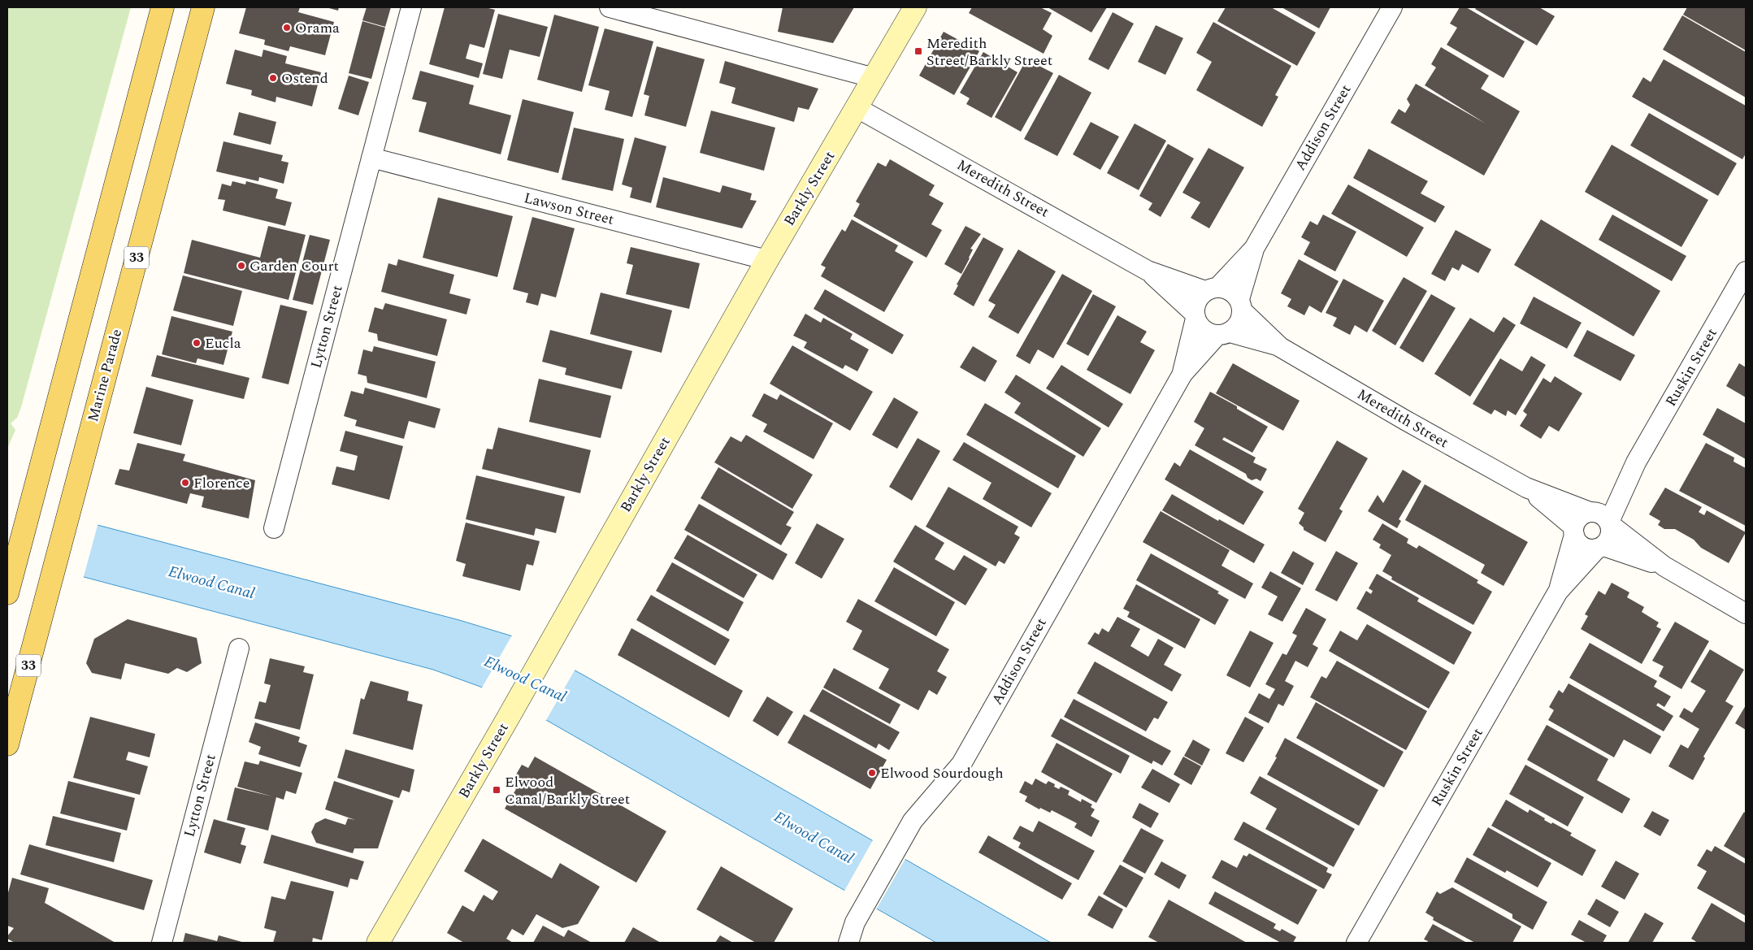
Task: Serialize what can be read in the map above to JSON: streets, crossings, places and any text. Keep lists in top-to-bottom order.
{
  "streets": {
    "main road": ["Barkly Street", "33", "Marine Parade"],
    "street": [
      "Addison Street",
      "Meredith Street",
      "Lawson Street",
      "Lytton Street",
      "Ruskin Street"
    ]
  },
  "crossings": [
    ["Addison Street", "Meredith Street"],
    ["Barkly Street", "Meredith Street"],
    ["Barkly Street", "Lawson Street"],
    ["Meredith Street", "Ruskin Street"],
    ["Lawson Street", "Lytton Street"]
  ],
  "water": ["Elwood Canal"],
  "places": {
    "other": [
      "Orama",
      "Ostend",
      "Garden Court",
      "Eucla",
      "Florence",
      "Elwood Sourdough"
    ],
    "transit": ["Meredith Street/Barkly Street", "Elwood Canal/Barkly Street"]
  }
}
